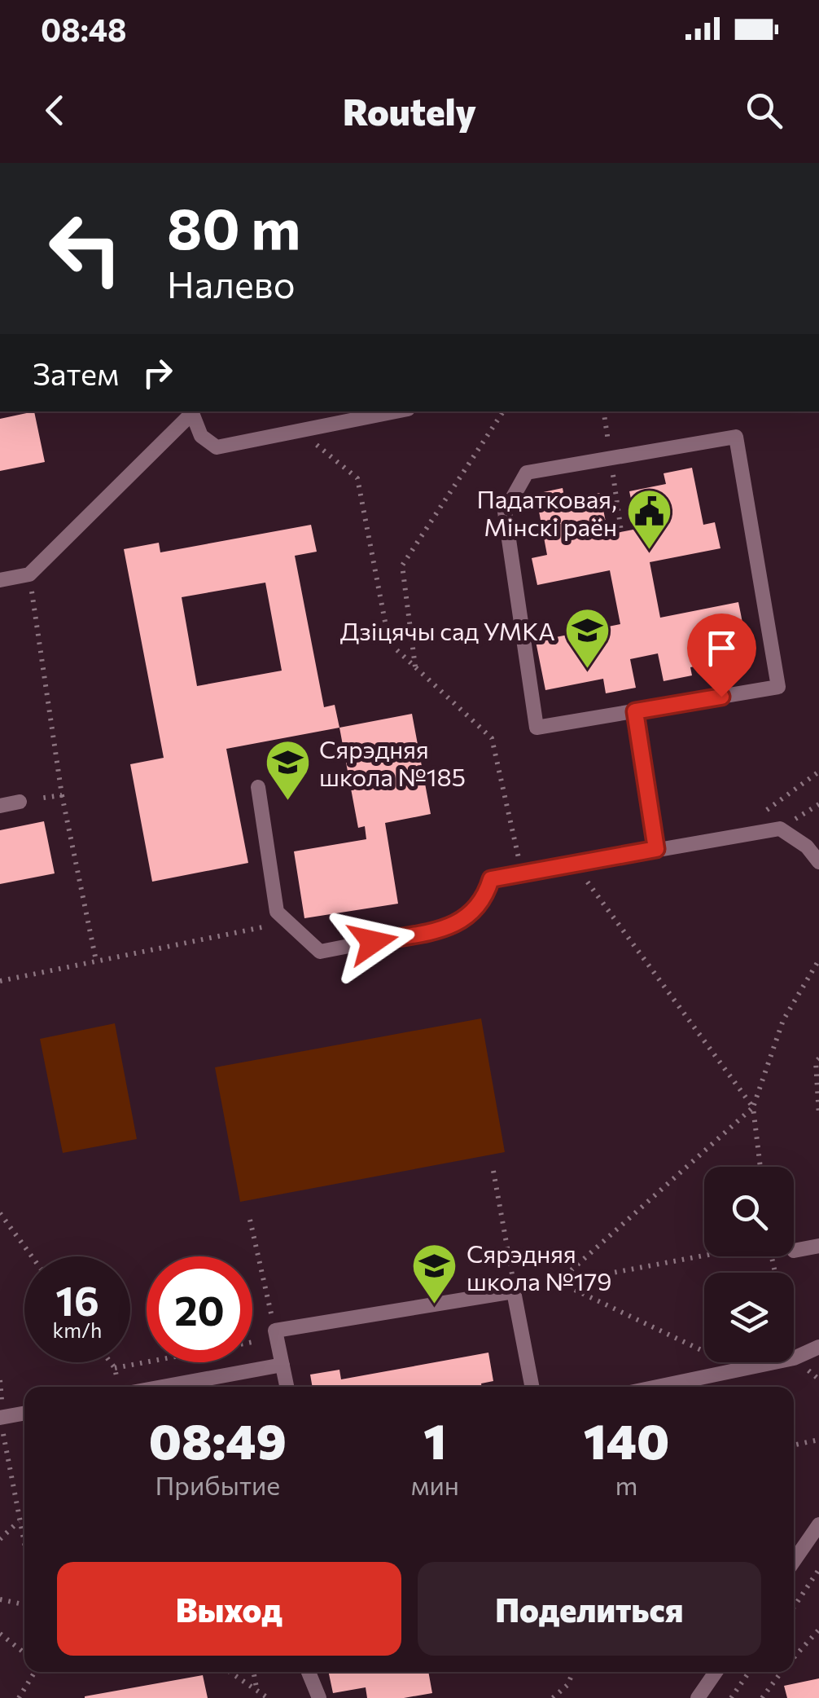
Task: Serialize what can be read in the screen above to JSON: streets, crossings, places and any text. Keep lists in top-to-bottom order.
{
  "places": {
    "public building": ["Падатковая, Мінскі раён"],
    "school or university": ["Дзіцячы сад УМКА", "Сярэдняя школа №185", "Сярэдняя школа №179"]
  },
  "page": {
    "status": "08:48",
    "header": "Routely",
    "turn": ["80 m", "Налево"],
    "then": "Затем",
    "speed": "16 km/h",
    "limit": "20",
    "eta": [
      "08:49",
      "Прибытие",
      "1",
      "мин",
      "140",
      "m"
    ],
    "buttons": ["Выход", "Поделиться"]
  }
}
